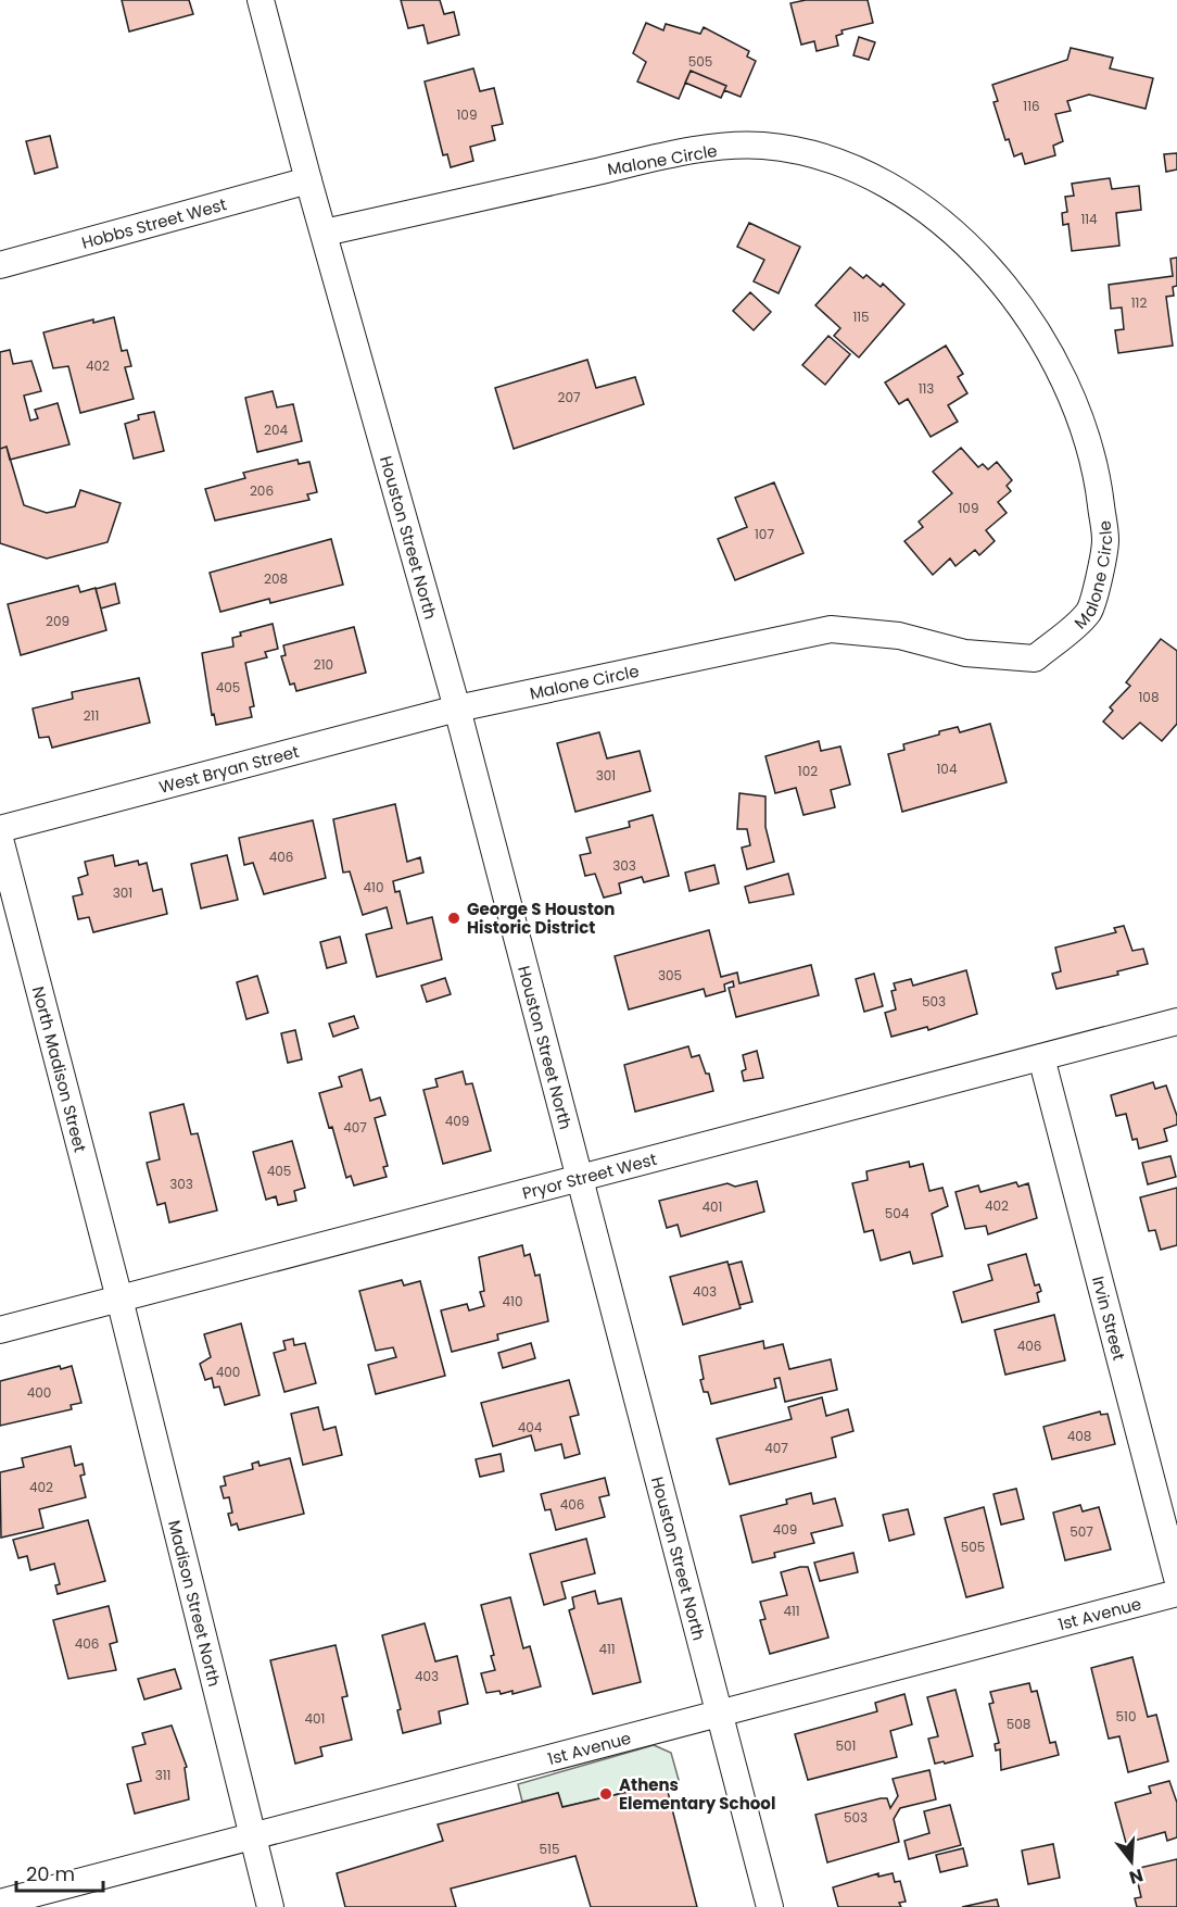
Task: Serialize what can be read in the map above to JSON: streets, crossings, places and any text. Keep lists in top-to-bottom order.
{
  "streets": {
    "street": [
      "Malone Circle",
      "Hobbs Street West",
      "Houston Street North",
      "West Bryan Street",
      "North Madison Street",
      "Pryor Street West",
      "Irvin Street",
      "Madison Street North",
      "1st Avenue"
    ]
  },
  "crossings": [
    ["Malone Circle", "Houston Street North"],
    ["Malone Circle", "West Bryan Street"],
    ["Hobbs Street West", "Houston Street North"],
    ["Houston Street North", "West Bryan Street"],
    ["Houston Street North", "Pryor Street West"],
    ["Houston Street North", "1st Avenue"],
    ["North Madison Street", "Pryor Street West"],
    ["North Madison Street", "Madison Street North"],
    ["Pryor Street West", "Irvin Street"],
    ["Pryor Street West", "Madison Street North"],
    ["Madison Street North", "1st Avenue"]
  ],
  "places": ["George S Houston Historic District", "Athens Elementary School"],
  "house_numbers": [
    "505",
    "116",
    "109",
    "114",
    "112",
    "115",
    "402",
    "113",
    "207",
    "204",
    "206",
    "109",
    "107",
    "208",
    "209",
    "210",
    "405",
    "108",
    "211",
    "104",
    "102",
    "301",
    "406",
    "303",
    "410",
    "301",
    "305",
    "503",
    "409",
    "407",
    "405",
    "303",
    "402",
    "401",
    "504",
    "403",
    "410",
    "406",
    "400",
    "400",
    "404",
    "408",
    "407",
    "402",
    "406",
    "409",
    "507",
    "505",
    "411",
    "406",
    "411",
    "403",
    "510",
    "401",
    "508",
    "501",
    "311",
    "503",
    "515"
  ],
  "scale_bar": "20 m",
  "north": "bottom"
}
